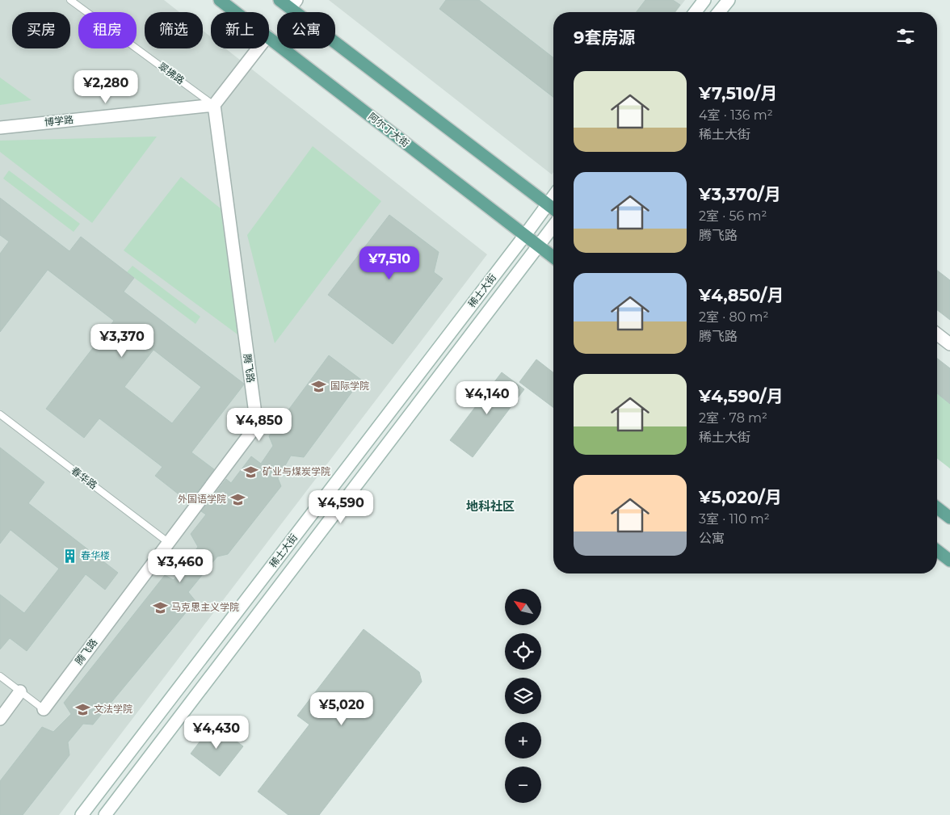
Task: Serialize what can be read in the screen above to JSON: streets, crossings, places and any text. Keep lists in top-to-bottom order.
{
  "streets": {
    "main road": [
      "博学路",
      "阿尔丁大街",
      "稀土大街",
      "腾飞路"
    ],
    "lane": ["翠拂路", "春华路"]
  },
  "crossings": [
    ["翠拂路", "博学路"],
    ["翠拂路", "腾飞路"],
    ["博学路", "腾飞路"],
    ["阿尔丁大街", "稀土大街"],
    ["腾飞路", "春华路"]
  ],
  "districts": ["地科社区"],
  "places": {
    "school or university": [
      "国际学院",
      "矿业与煤炭学院",
      "外国语学院",
      "马克思主义学院",
      "文法学院"
    ],
    "building": ["春华楼"]
  },
  "north": "top left",
  "page": {
    "chip": [
      "买房",
      "租房",
      "筛选",
      "新上",
      "公寓"
    ],
    "heading": "9套房源",
    "list": [
      {
        "name": "¥7,510/月",
        "note": "4室 · 136 m² · 稀土大街"
      },
      {
        "name": "¥3,370/月",
        "note": "2室 · 56 m² · 腾飞路"
      },
      {
        "name": "¥4,850/月",
        "note": "2室 · 80 m² · 腾飞路"
      },
      {
        "name": "¥4,590/月",
        "note": "2室 · 78 m² · 稀土大街"
      },
      {
        "name": "¥5,020/月",
        "note": "3室 · 110 m² · 公寓"
      }
    ],
    "price": [
      "¥2,280",
      "¥7,510",
      "¥3,370",
      "¥4,140",
      "¥4,850",
      "¥4,590",
      "¥3,460",
      "¥5,020",
      "¥4,430"
    ],
    "map_buttons": ["+", "−"]
  }
}
